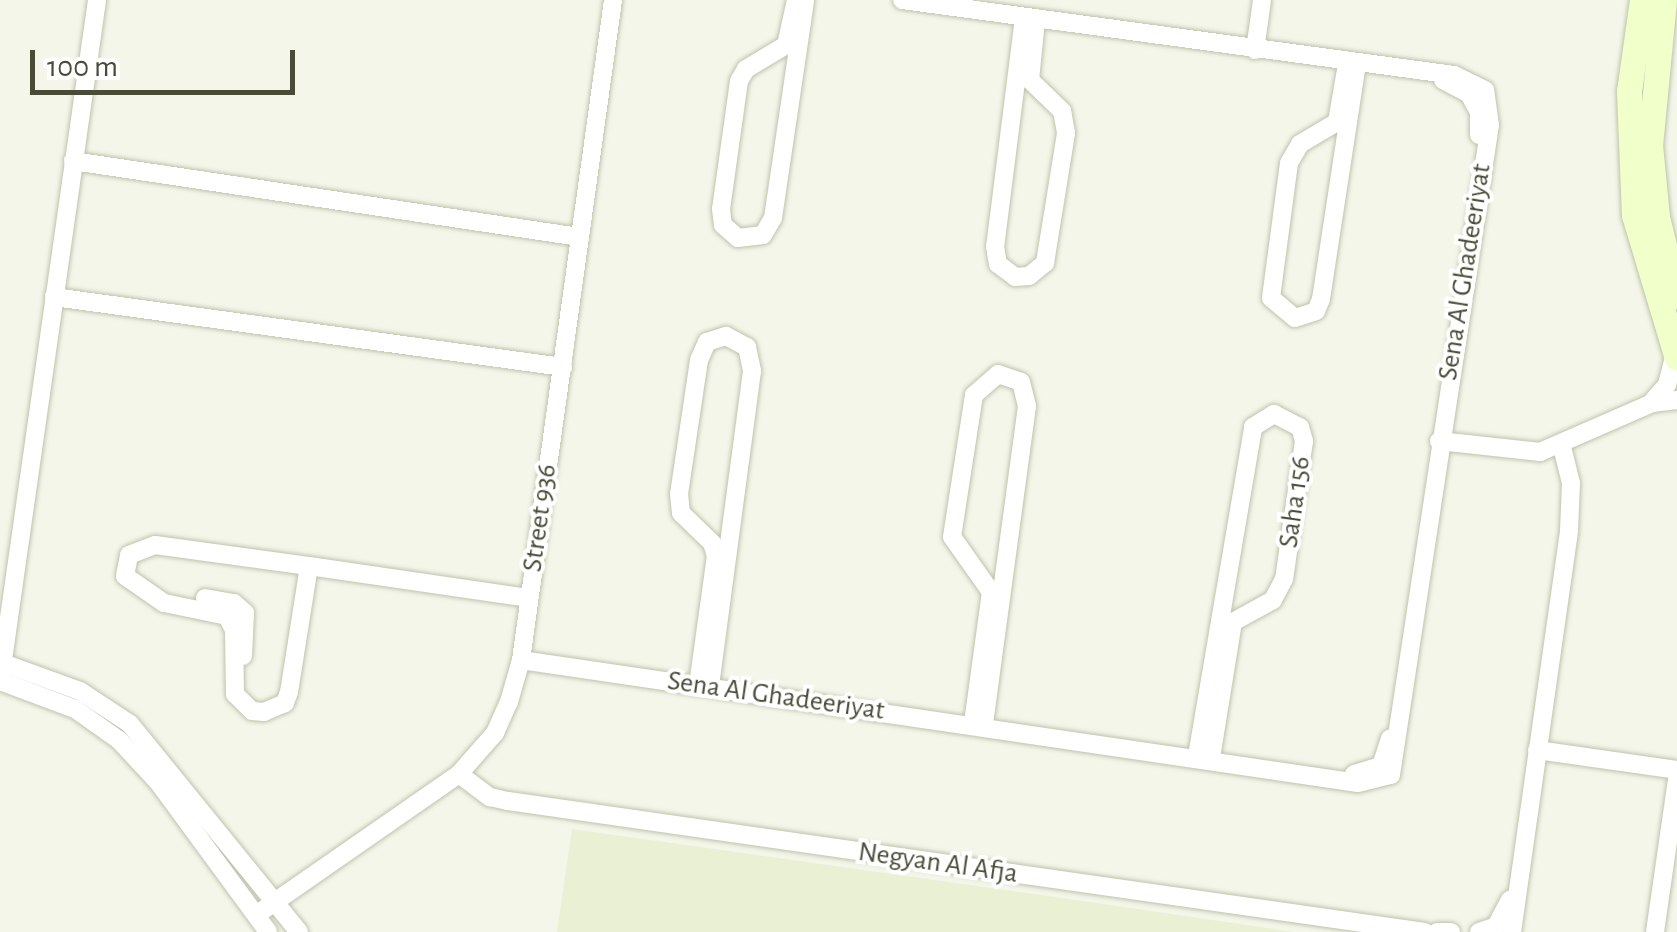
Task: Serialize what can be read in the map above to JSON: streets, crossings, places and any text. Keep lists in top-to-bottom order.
{
  "streets": {
    "street": [
      "Sena Al Ghadeeriyat",
      "Saha 156",
      "Street 936",
      "Negyan Al Afja"
    ]
  },
  "crossings": [
    ["Sena Al Ghadeeriyat", "Saha 156"],
    ["Sena Al Ghadeeriyat", "Street 936"],
    ["Street 936", "Negyan Al Afja"]
  ],
  "scale_bar": "100 m"
}
